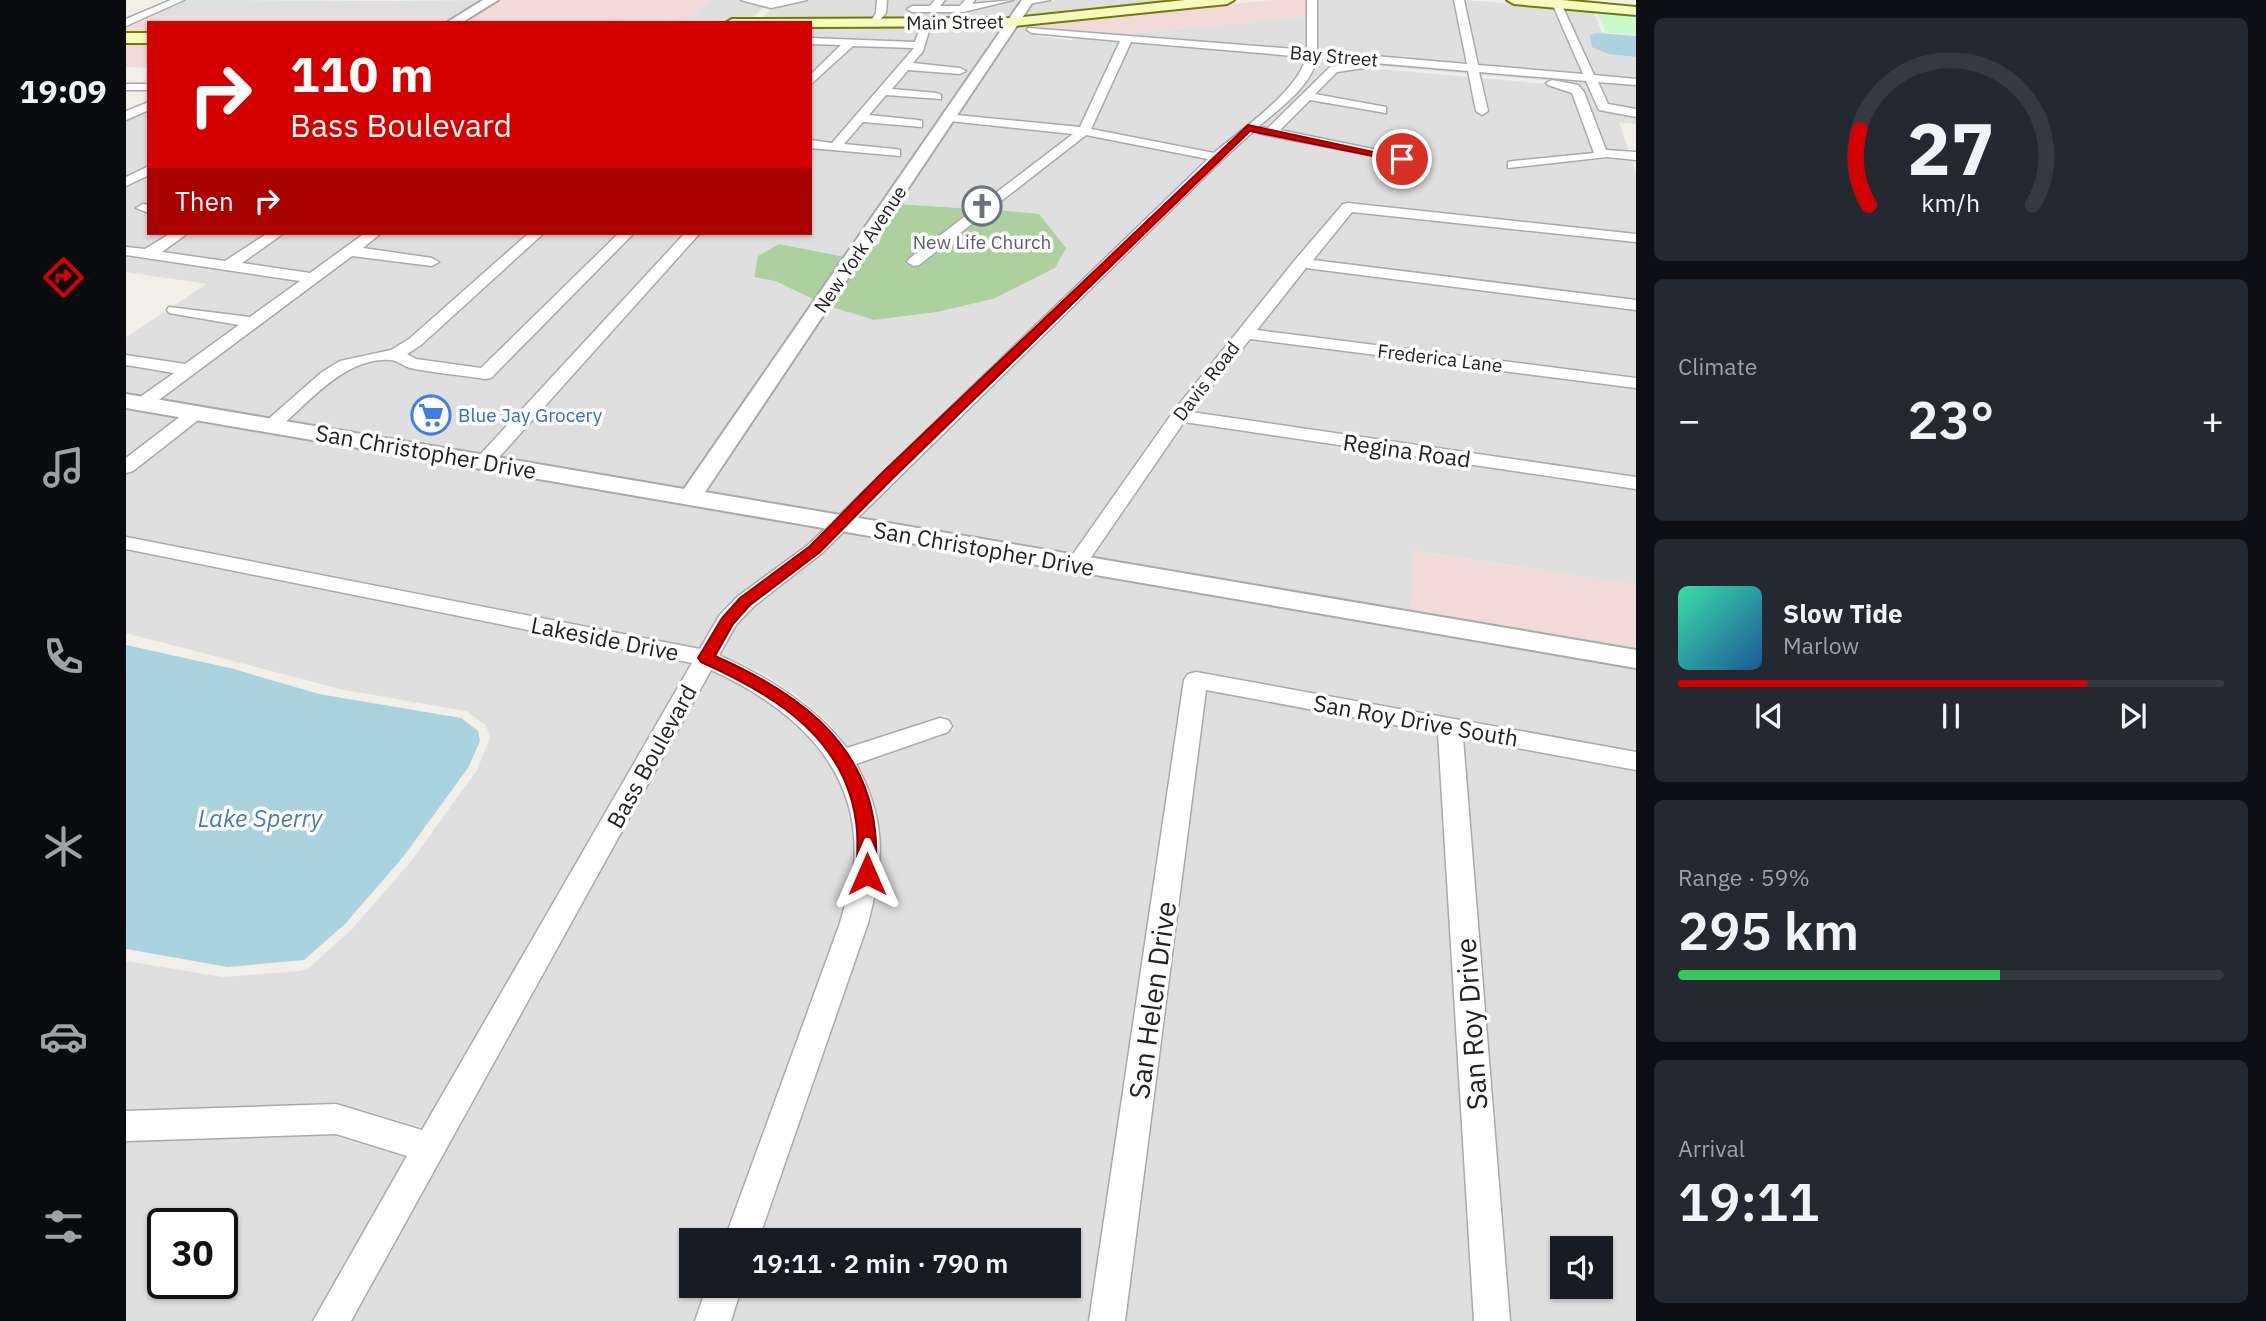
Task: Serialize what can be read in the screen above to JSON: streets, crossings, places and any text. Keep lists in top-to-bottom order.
{
  "streets": {
    "main road": ["Main Street"],
    "street": [
      "Bay Street",
      "New York Avenue",
      "Frederica Lane",
      "Davis Road",
      "Regina Road",
      "San Christopher Drive",
      "Lakeside Drive",
      "San Roy Drive South",
      "Bass Boulevard",
      "San Helen Drive",
      "San Roy Drive"
    ]
  },
  "crossings": [
    ["Main Street", "New York Avenue"],
    ["Bay Street", "Bass Boulevard"],
    ["New York Avenue", "San Christopher Drive"],
    ["Frederica Lane", "Davis Road"],
    ["Davis Road", "Regina Road"],
    ["Davis Road", "San Christopher Drive"],
    ["San Christopher Drive", "Bass Boulevard"],
    ["Lakeside Drive", "Bass Boulevard"],
    ["San Roy Drive South", "San Helen Drive"],
    ["San Roy Drive South", "San Roy Drive"]
  ],
  "water": ["Lake Sperry"],
  "places": {
    "church": ["New Life Church"],
    "supermarket": ["Blue Jay Grocery"]
  },
  "page": {
    "tabs": "19:09",
    "turn": ["110 m", "Bass Boulevard"],
    "then": "Then",
    "tile": [
      "Climate",
      ["Range · 59%", "295 km"],
      ["Arrival", "19:11"]
    ],
    "heat": ["−", "23°", "+"],
    "song": ["Slow Tide", "Marlow"],
    "limit": "30",
    "trip": "19:11 · 2 min · 790 m",
    "gauge": ["27", "km/h"]
  }
}
